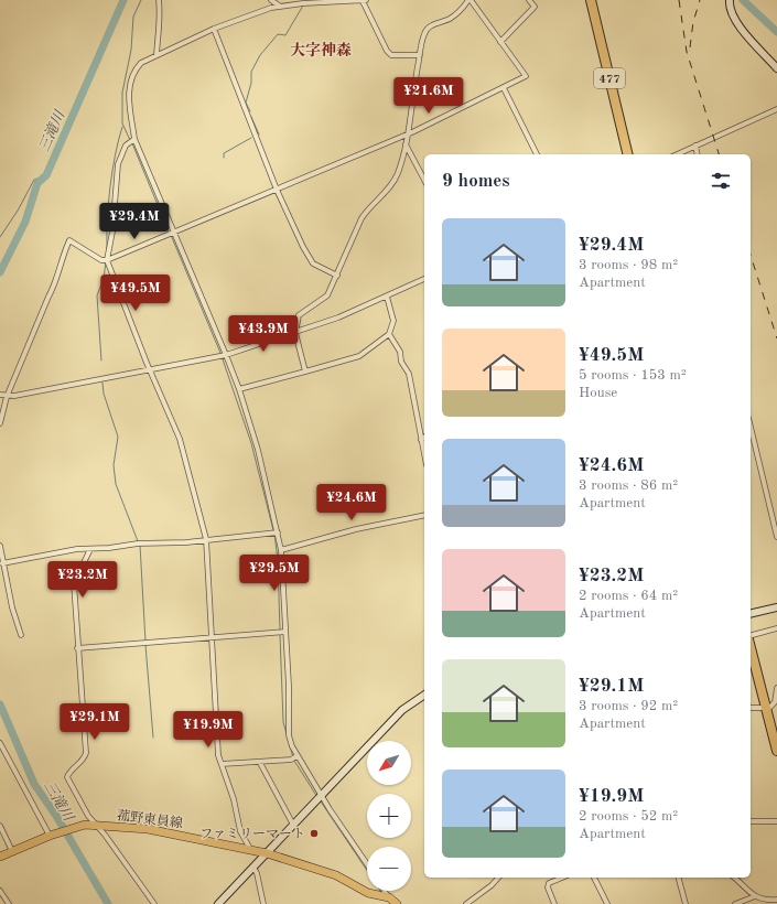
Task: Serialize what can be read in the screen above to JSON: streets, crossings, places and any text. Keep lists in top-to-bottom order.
{
  "streets": {
    "highway": ["477"],
    "main road": ["菰野東員線"]
  },
  "districts": ["大字神森"],
  "water": ["三滝川"],
  "places": ["ファミリーマート"],
  "north": "bottom left",
  "page": {
    "price": [
      "¥21.6M",
      "¥29.4M",
      "¥49.5M",
      "¥43.9M",
      "¥24.6M",
      "¥29.5M",
      "¥23.2M",
      "¥29.1M",
      "¥19.9M"
    ],
    "heading": "9 homes",
    "list": [
      {
        "name": "¥29.4M",
        "note": "3 rooms · 98 m² · Apartment"
      },
      {
        "name": "¥49.5M",
        "note": "5 rooms · 153 m² · House"
      },
      {
        "name": "¥24.6M",
        "note": "3 rooms · 86 m² · Apartment"
      },
      {
        "name": "¥23.2M",
        "note": "2 rooms · 64 m² · Apartment"
      },
      {
        "name": "¥29.1M",
        "note": "3 rooms · 92 m² · Apartment"
      },
      {
        "name": "¥19.9M",
        "note": "2 rooms · 52 m² · Apartment"
      }
    ],
    "map_buttons": ["+", "−"]
  }
}
